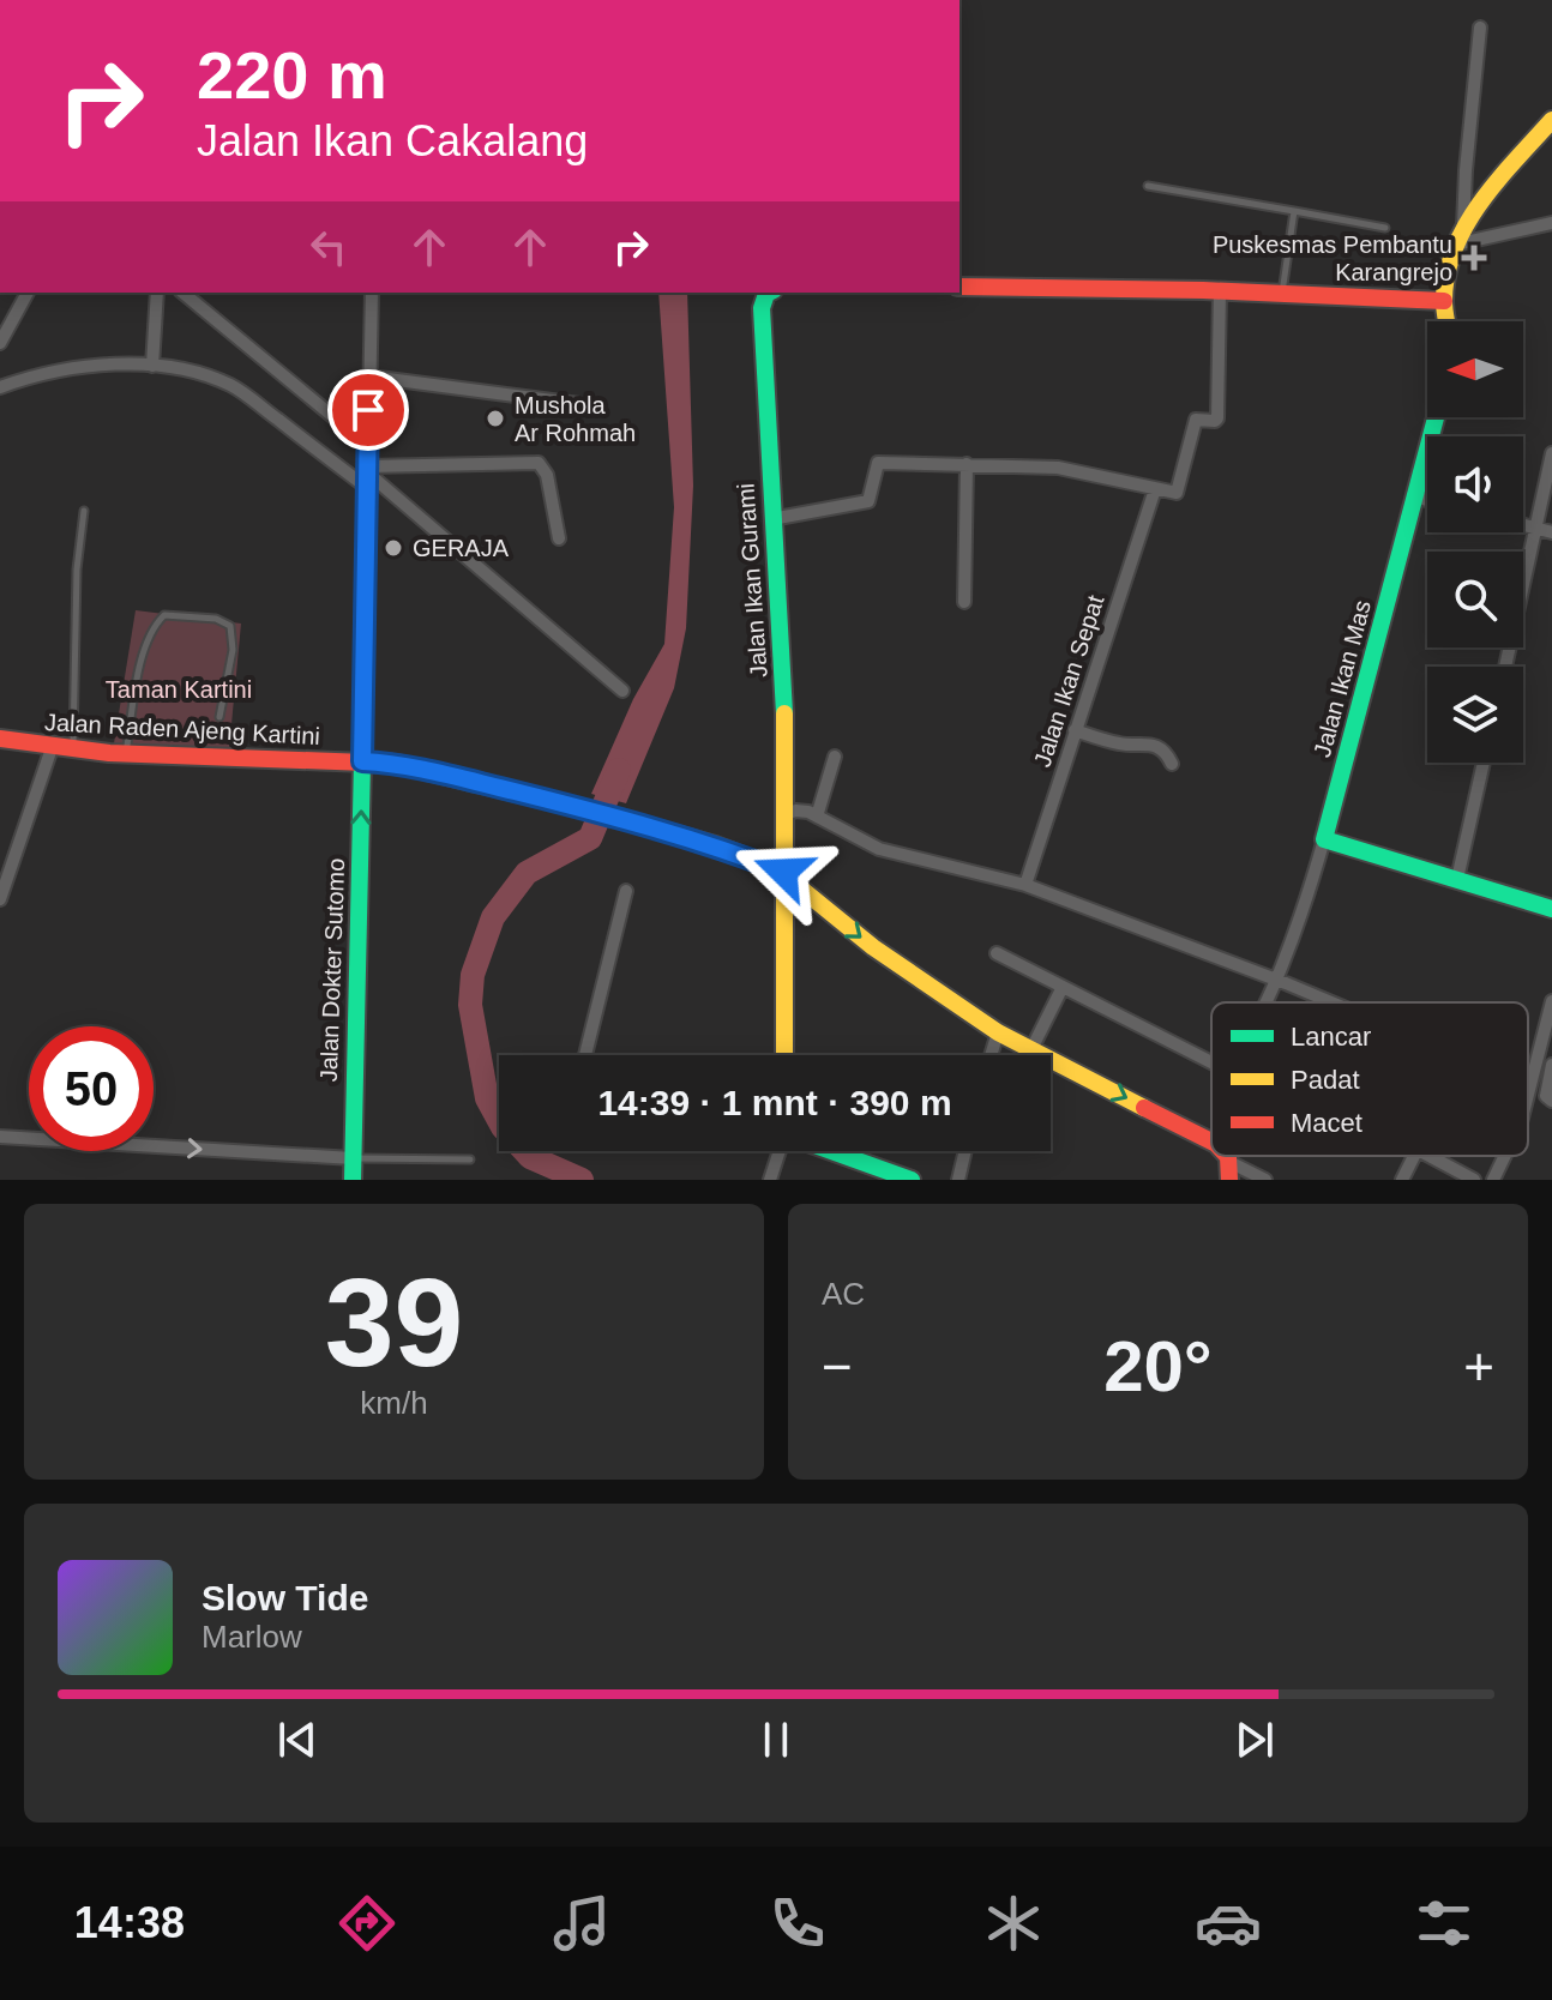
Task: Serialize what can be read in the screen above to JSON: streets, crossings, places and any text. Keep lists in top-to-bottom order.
{
  "streets": {
    "main road": [
      "Jalan Ikan Gurami",
      "Jalan Ikan Mas",
      "Jalan Raden Ajeng Kartini",
      "Jalan Dokter Sutomo"
    ],
    "street": ["Jalan Ikan Sepat"]
  },
  "crossings": [
    ["Jalan Ikan Gurami", "Jalan Raden Ajeng Kartini"],
    ["Jalan Raden Ajeng Kartini", "Jalan Dokter Sutomo"]
  ],
  "one_way": ["Jalan Raden Ajeng Kartini", "Jalan Dokter Sutomo"],
  "parks": ["Taman Kartini"],
  "places": {
    "health": ["Puskesmas Pembantu Karangrejo"],
    "other": ["Mushola Ar Rohmah", "GERAJA"]
  },
  "legend": ["Lancar", "Padat", "Macet"],
  "north": "left",
  "page": {
    "turn": ["220 m", "Jalan Ikan Cakalang"],
    "limit": "50",
    "trip": "14:39 · 1 mnt · 390 m",
    "tile": [
      ["39", "km/h"],
      "AC"
    ],
    "heat": ["−", "20°", "+"],
    "song": ["Slow Tide", "Marlow"],
    "tabs": "14:38"
  }
}
